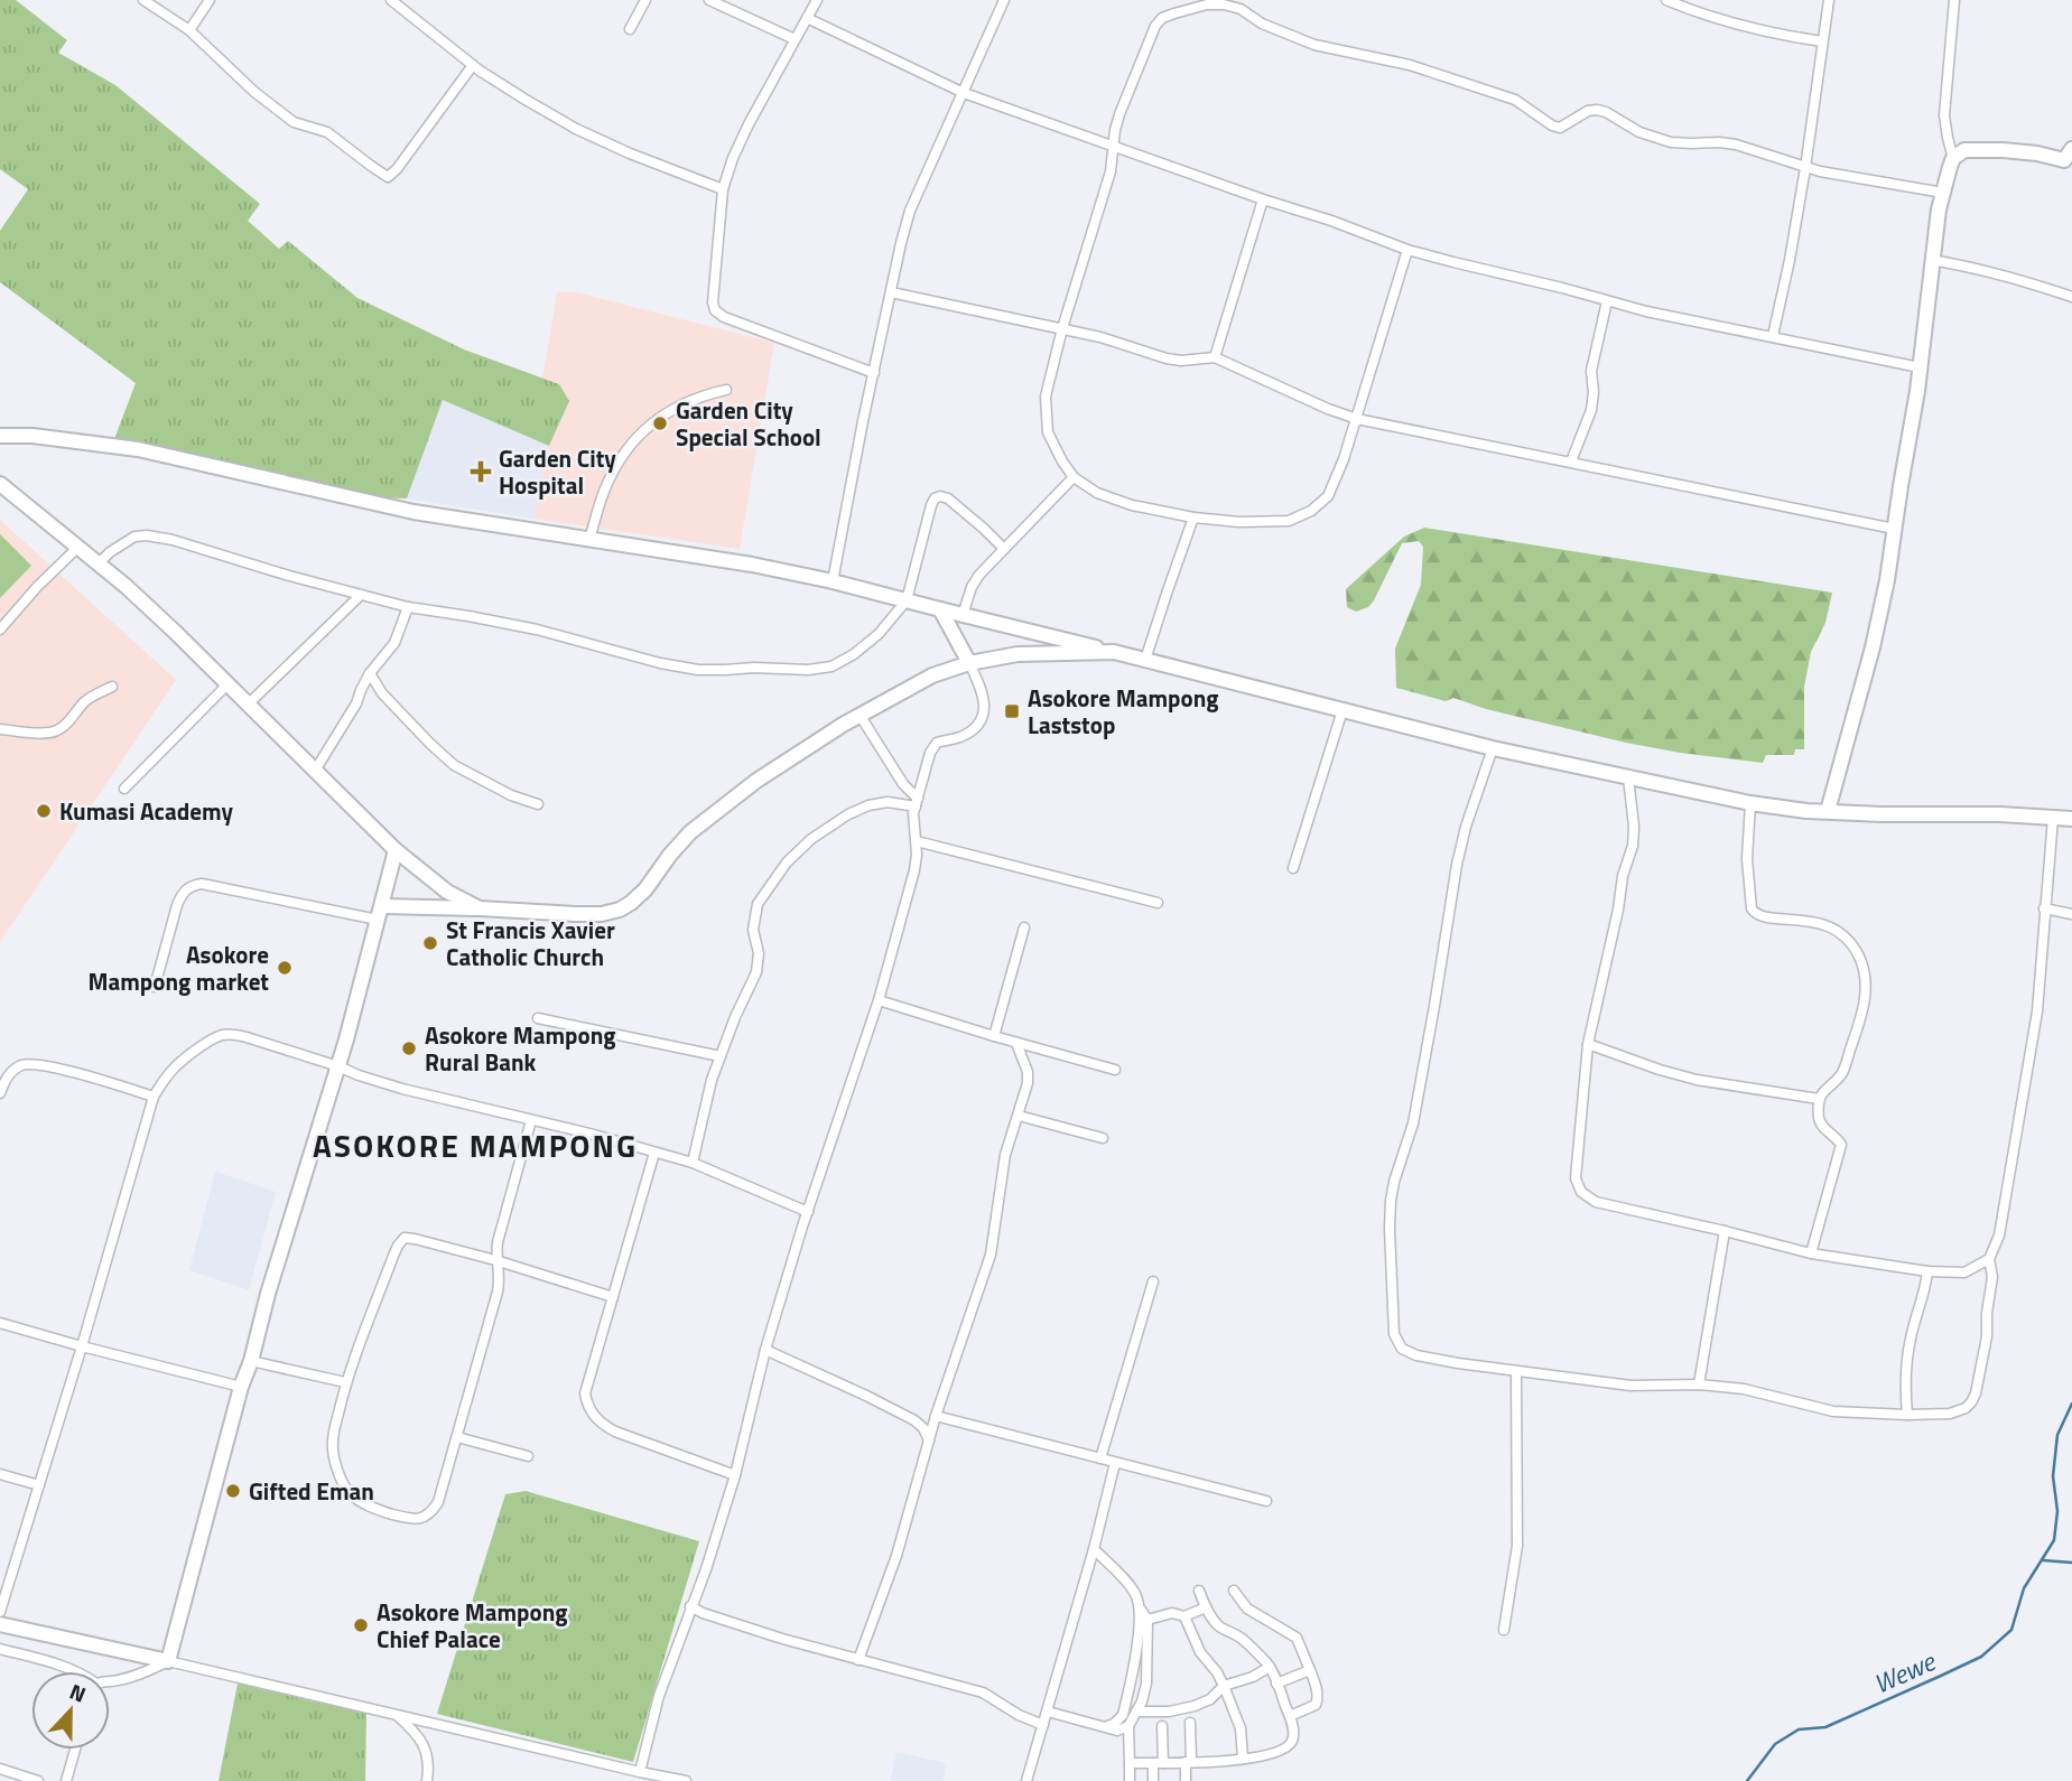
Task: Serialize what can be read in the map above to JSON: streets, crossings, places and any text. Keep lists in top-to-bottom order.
{
  "districts": ["ASOKORE MAMPONG"],
  "water": ["Wewe"],
  "places": {
    "other": [
      "Garden City Special School",
      "Kumasi Academy",
      "St Francis Xavier Catholic Church",
      "Asokore Mampong market",
      "Asokore Mampong Rural Bank",
      "Gifted Eman",
      "Asokore Mampong Chief Palace"
    ],
    "health": ["Garden City Hospital"],
    "transit": ["Asokore Mampong Laststop"]
  },
  "north": "top"
}
